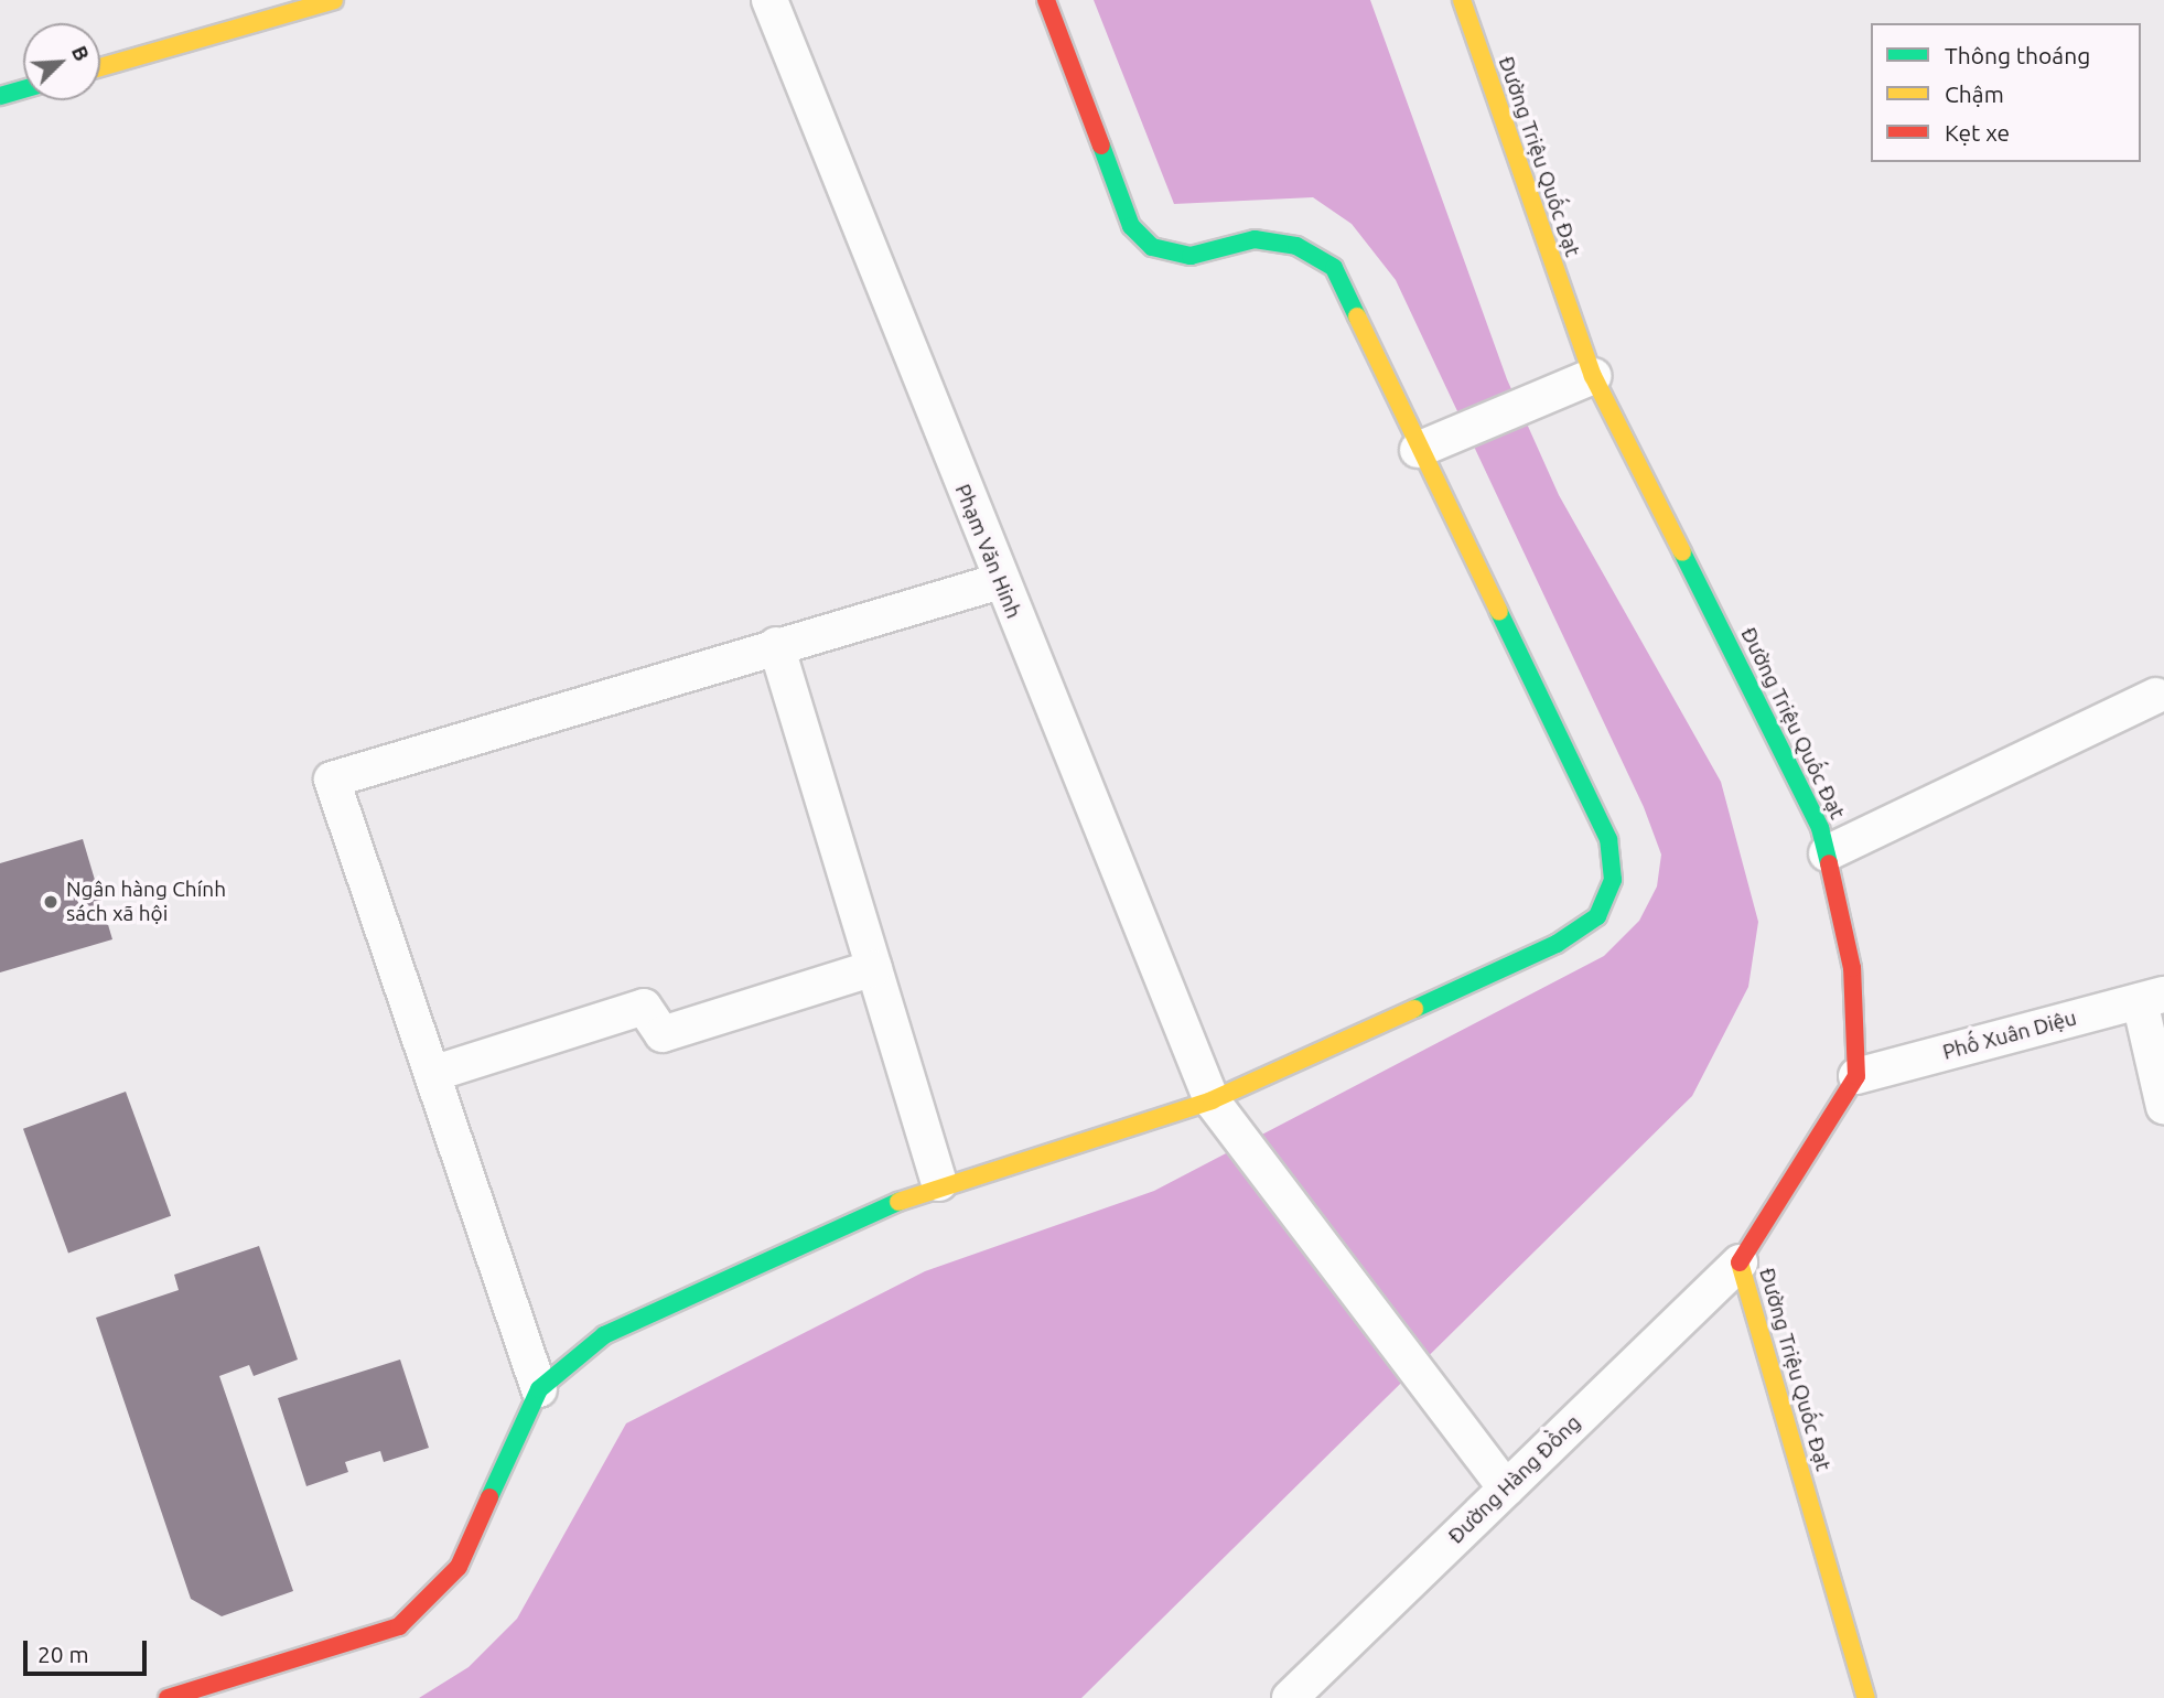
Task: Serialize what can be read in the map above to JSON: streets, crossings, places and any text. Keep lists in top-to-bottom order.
{
  "streets": {
    "street": [
      "Đường Triệu Quốc Đạt",
      "Phạm Văn Hinh",
      "Phố Xuân Diệu",
      "Đường Hàng Đồng"
    ]
  },
  "crossings": [
    ["Đường Triệu Quốc Đạt", "Phố Xuân Diệu"],
    ["Đường Triệu Quốc Đạt", "Đường Hàng Đồng"],
    ["Phạm Văn Hinh", "Đường Hàng Đồng"]
  ],
  "places": ["Ngân hàng Chính sách xã hội"],
  "legend": ["Thông thoáng", "Chậm", "Kẹt xe"],
  "scale_bar": "20 m",
  "north": "top right"
}
